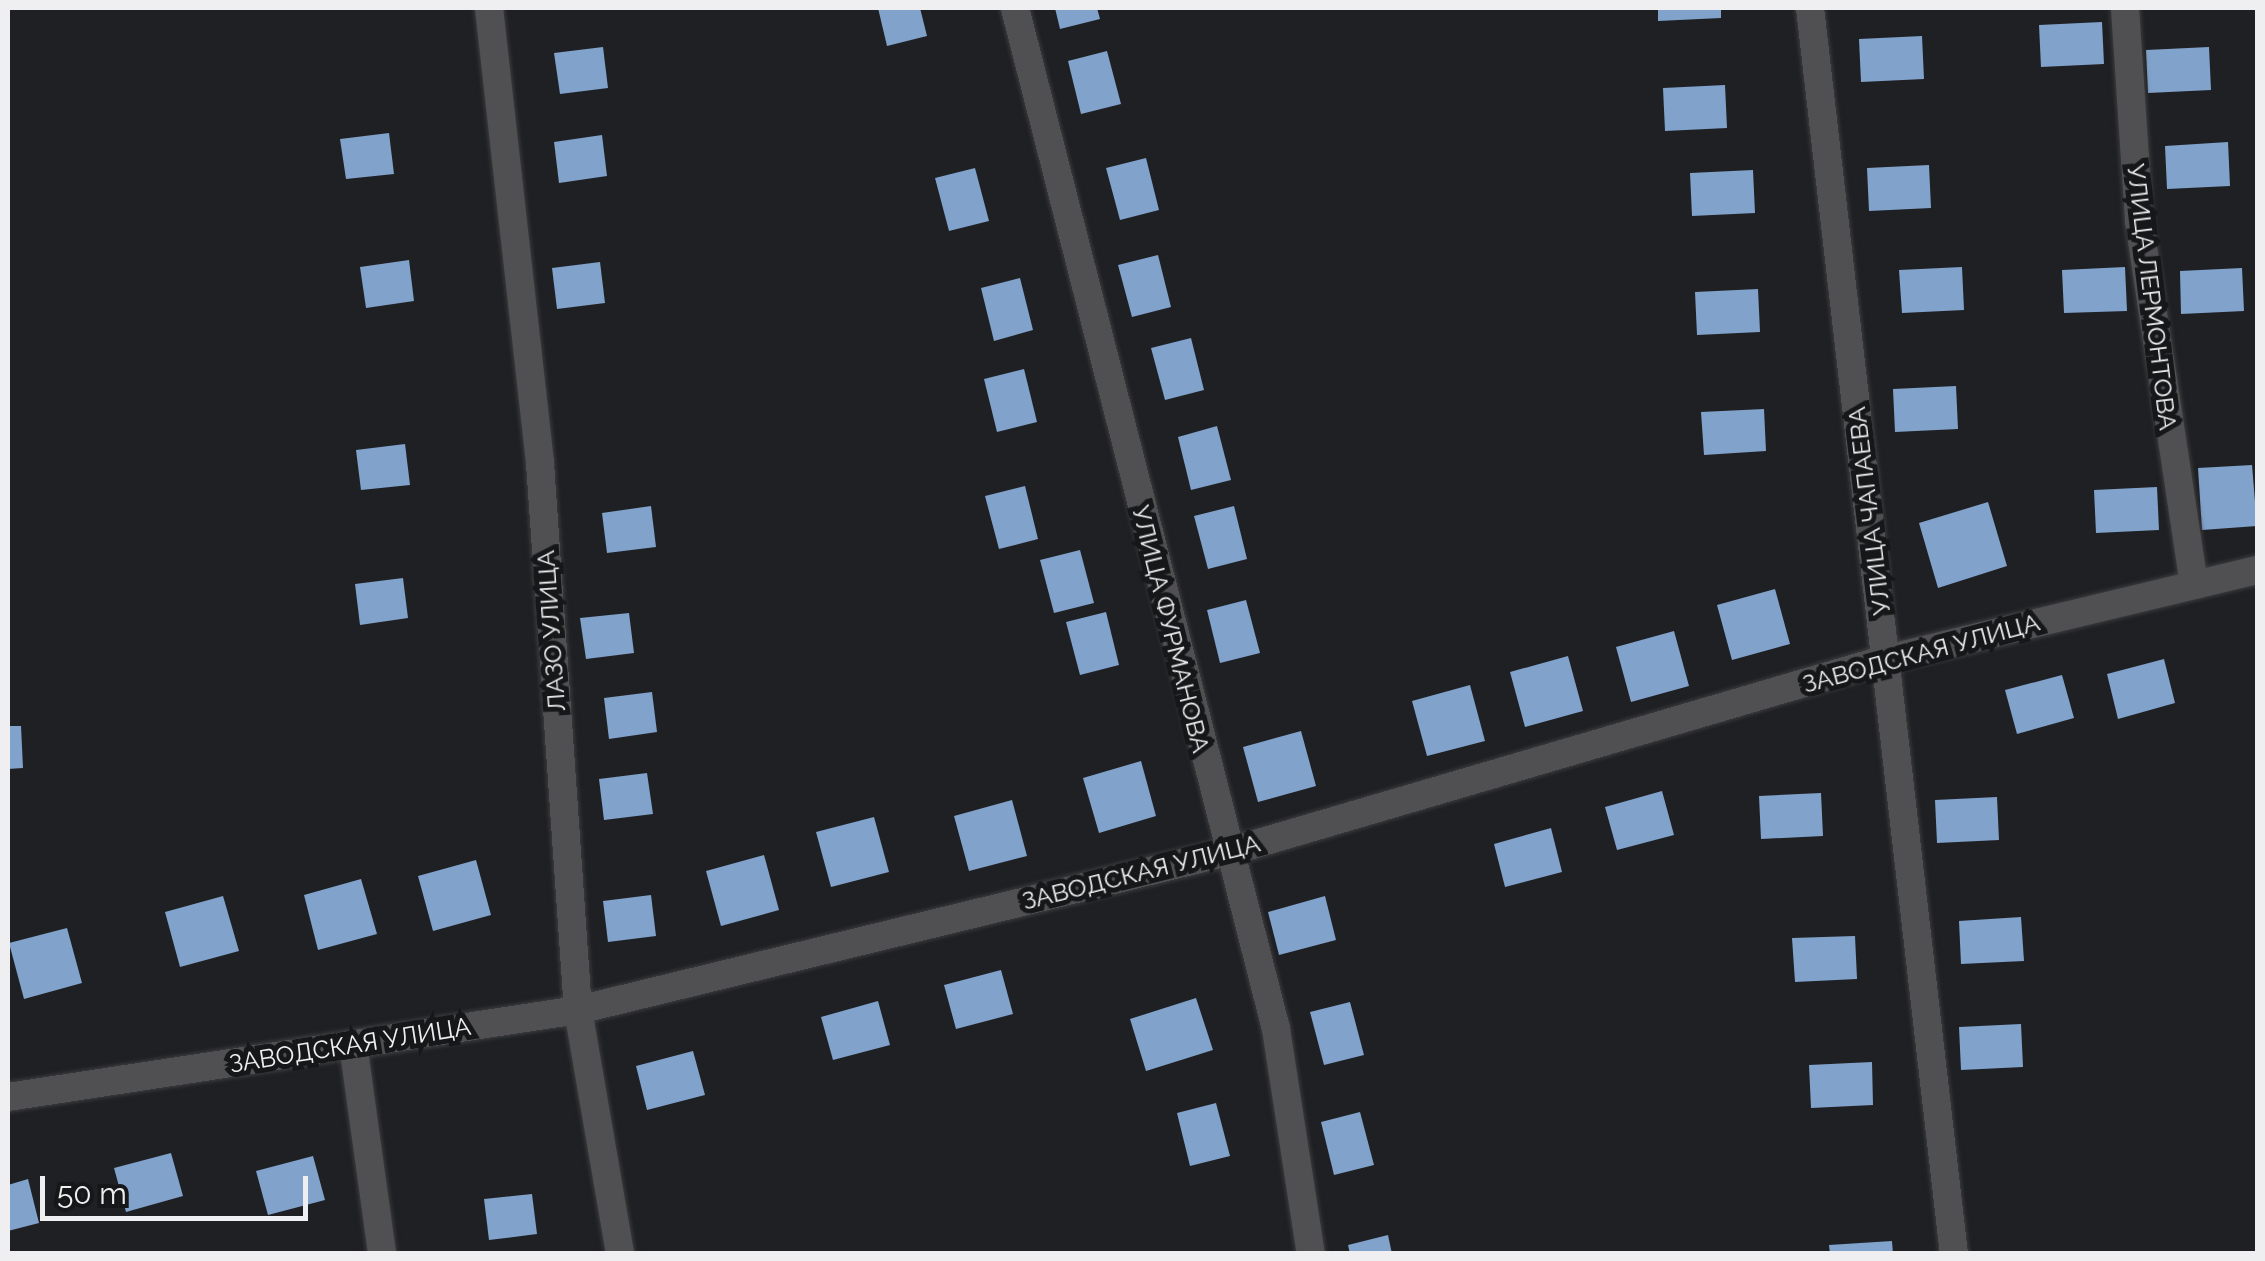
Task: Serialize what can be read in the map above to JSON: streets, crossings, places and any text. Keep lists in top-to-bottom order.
{
  "streets": {
    "street": [
      "УЛИЦА ЛЕРМОНТОВА",
      "УЛИЦА ЧАПАЕВА",
      "УЛИЦА ФУРМАНОВА",
      "ЛАЗО УЛИЦА",
      "ЗАВОДСКАЯ УЛИЦА"
    ]
  },
  "crossings": [
    ["УЛИЦА ЛЕРМОНТОВА", "ЗАВОДСКАЯ УЛИЦА"],
    ["УЛИЦА ЧАПАЕВА", "ЗАВОДСКАЯ УЛИЦА"],
    ["УЛИЦА ФУРМАНОВА", "ЗАВОДСКАЯ УЛИЦА"],
    ["ЛАЗО УЛИЦА", "ЗАВОДСКАЯ УЛИЦА"]
  ],
  "scale_bar": "50 m"
}
